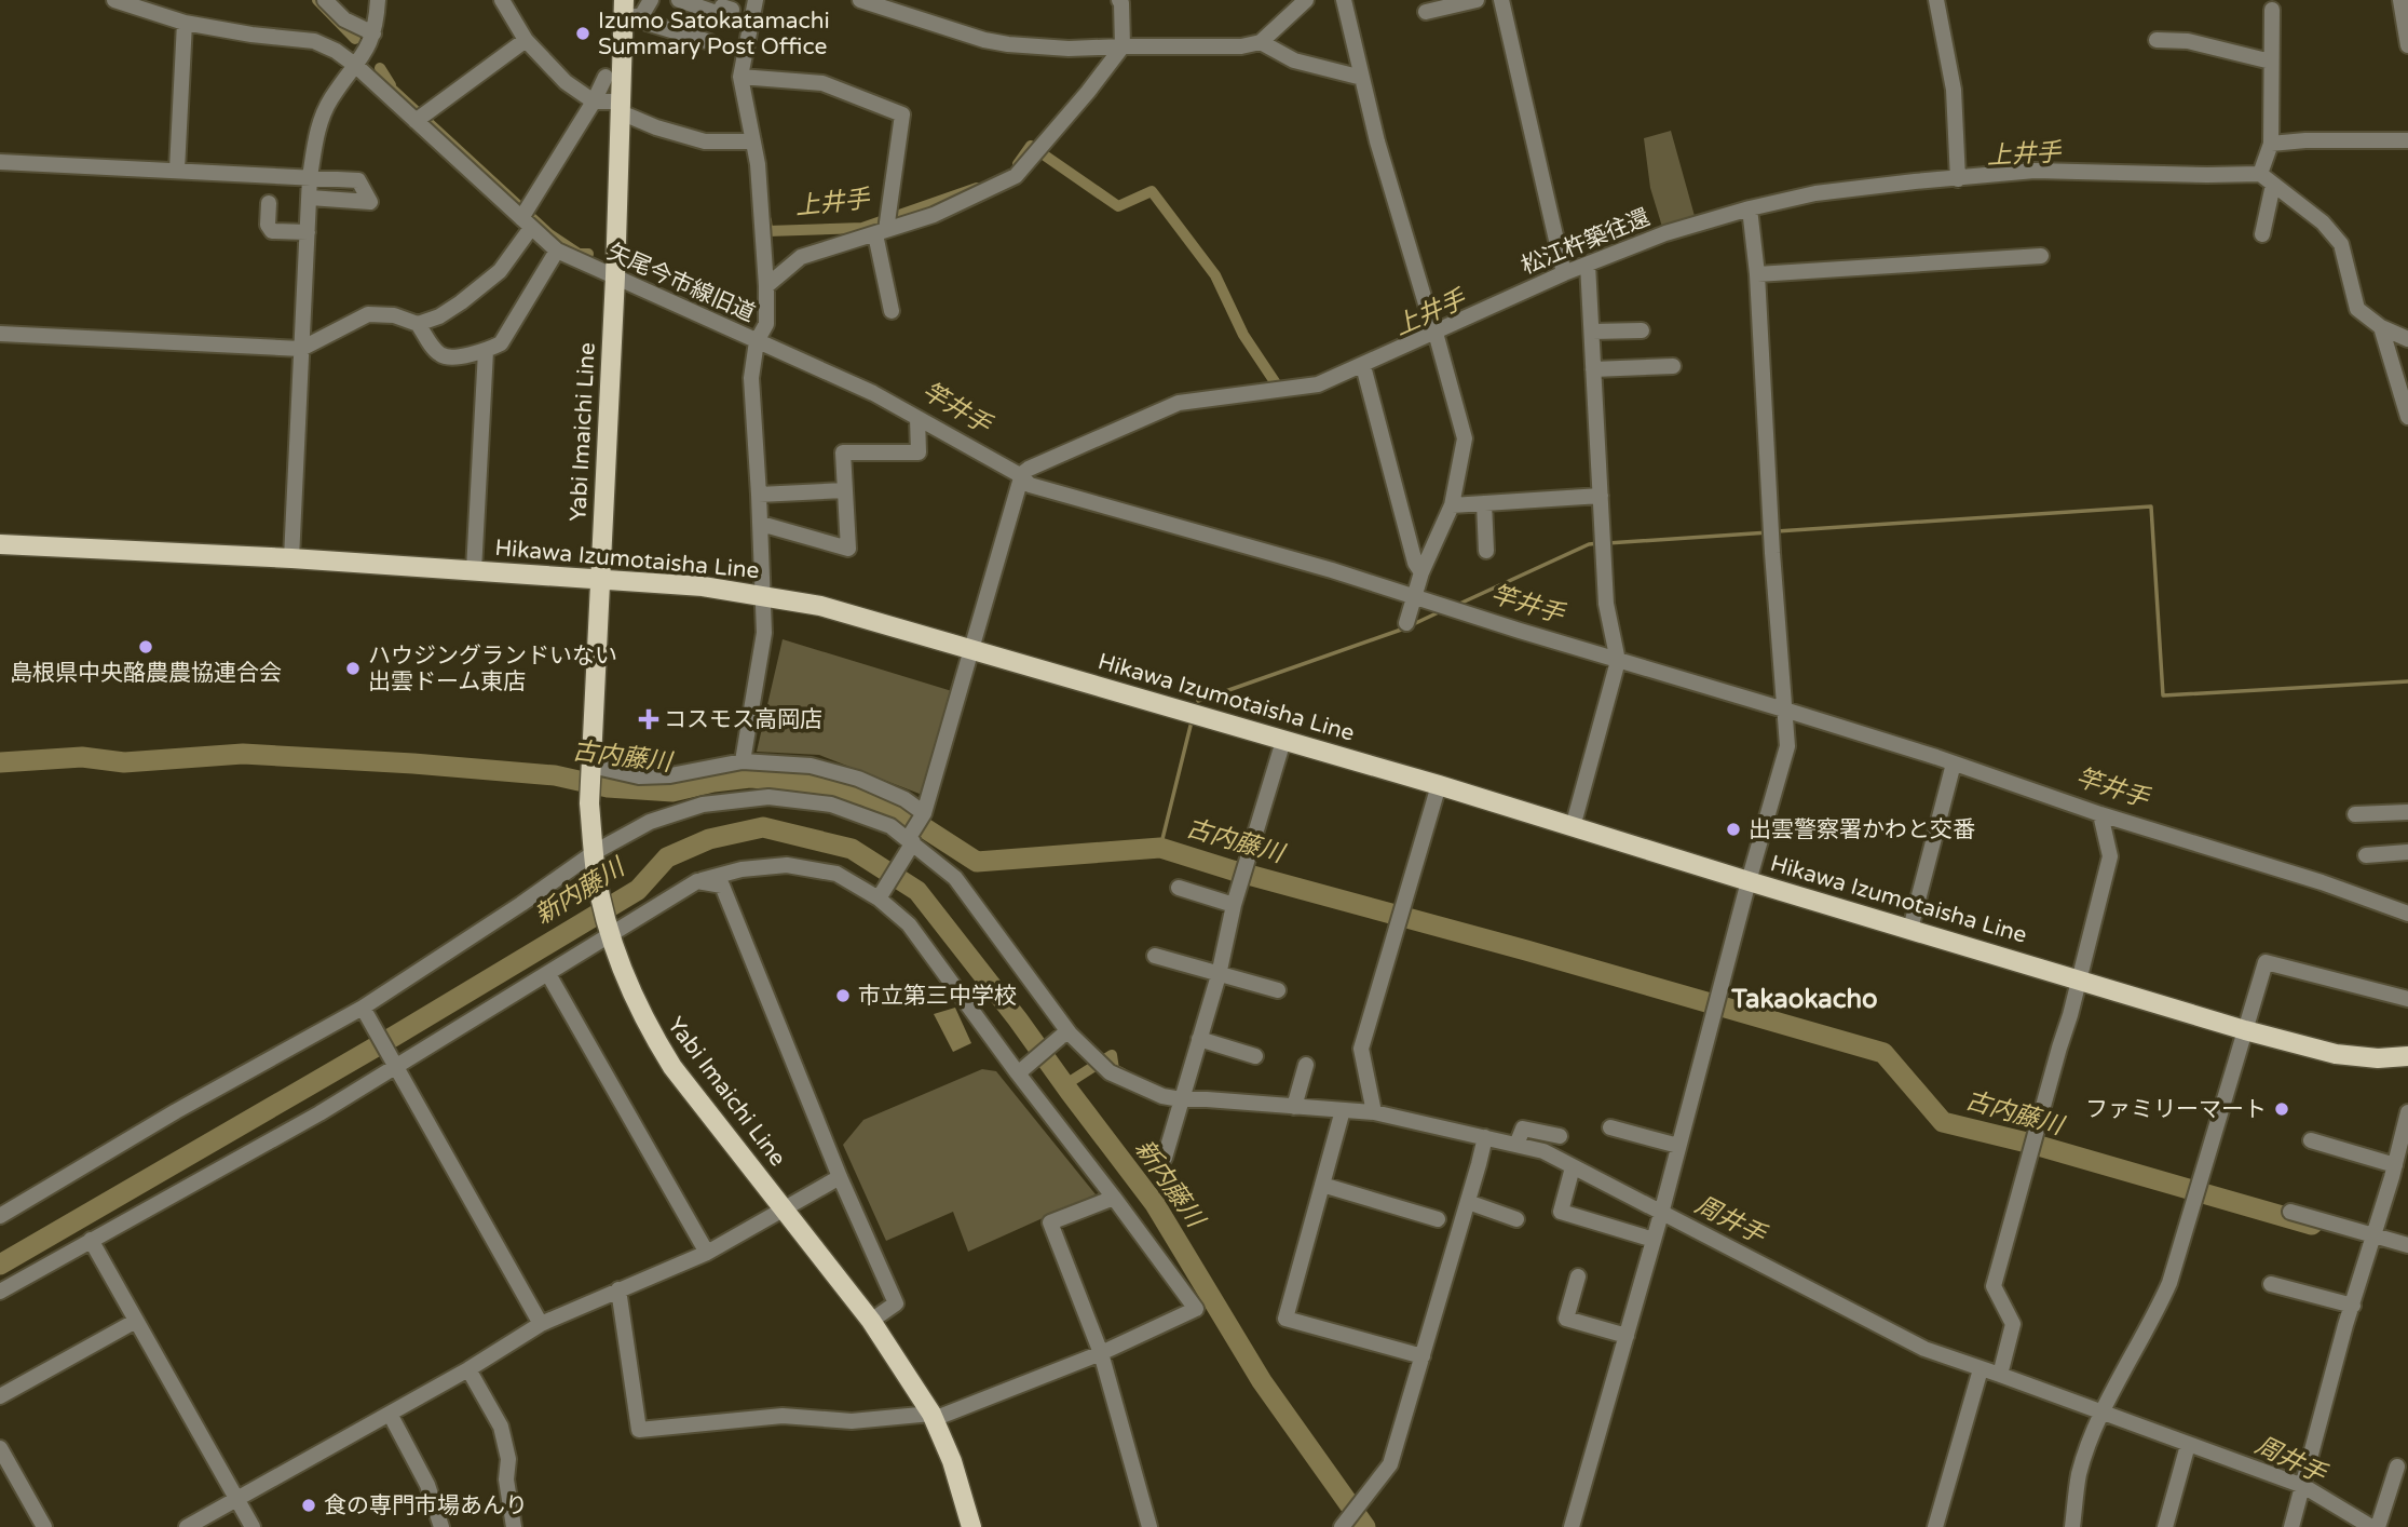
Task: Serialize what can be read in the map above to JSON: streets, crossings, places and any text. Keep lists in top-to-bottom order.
{
  "streets": {
    "main road": ["Yabi Imaichi Line", "Hikawa Izumotaisha Line"],
    "street": ["松江杵築往還", "矢尾今市線旧道"]
  },
  "crossings": [
    ["矢尾今市線旧道", "Yabi Imaichi Line"],
    ["矢尾今市線旧道", "Hikawa Izumotaisha Line"],
    ["Yabi Imaichi Line", "Hikawa Izumotaisha Line"]
  ],
  "districts": ["Takaokacho"],
  "water": [
    "上井手",
    "竿井手",
    "古内藤川",
    "新内藤川",
    "周井手"
  ],
  "places": {
    "other": [
      "Izumo Satokatamachi Summary Post Office",
      "島根県中央酪農農協連合会",
      "ハウジングランドいない 出雲ドーム東店",
      "出雲警察署かわと交番",
      "市立第三中学校",
      "ファミリーマート",
      "食の専門市場あんり"
    ],
    "health": ["コスモス高岡店"]
  }
}
